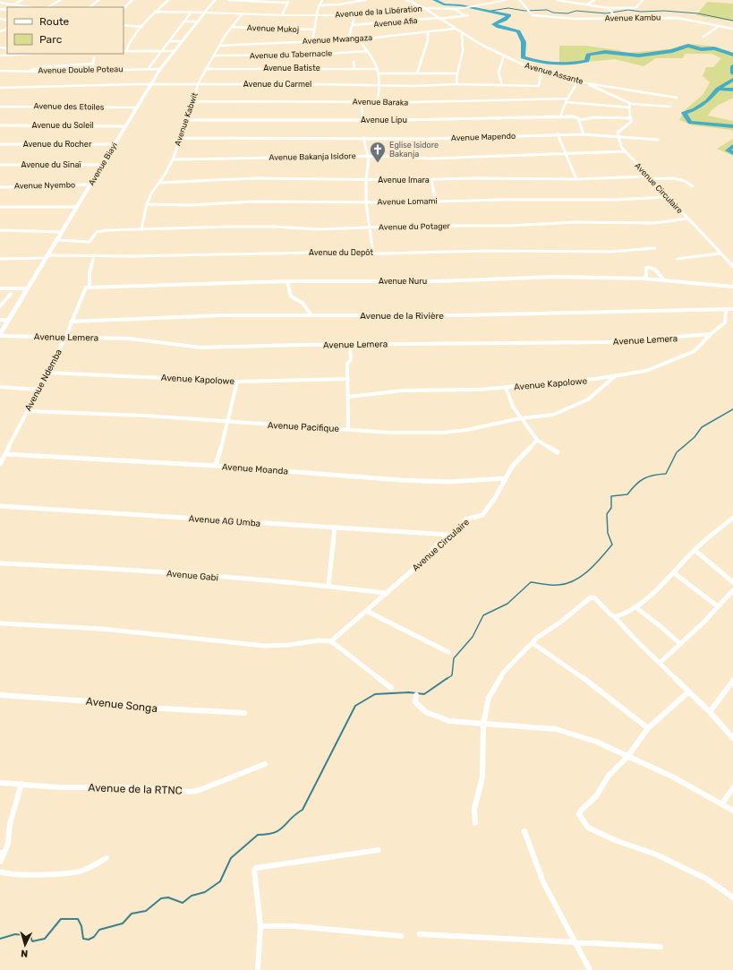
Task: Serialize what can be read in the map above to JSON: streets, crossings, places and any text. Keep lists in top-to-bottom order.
{
  "streets": {
    "street": [
      "Avenue de la Libération",
      "Avenue Kambu",
      "Avenue Afia",
      "Avenue Mukoj",
      "Avenue Mwangaza",
      "Avenue du Tabernacle",
      "Avenue Batiste",
      "Avenue Double Poteau",
      "Avenue Assante",
      "Avenue du Carmel",
      "Avenue Baraka",
      "Avenue des Etoiles",
      "Avenue Kabwit",
      "Avenue Lipu",
      "Avenue du Soleil",
      "Avenue Mapendo",
      "Avenue du Rocher",
      "Avenue Bakanja Isidore",
      "Avenue Biayi",
      "Avenue du Sinaï",
      "Avenue Imara",
      "Avenue Nyembo",
      "Avenue Circulaire",
      "Avenue Lomami",
      "Avenue du Potager",
      "Avenue du Depôt",
      "Avenue Nuru",
      "Avenue de la Rivière",
      "Avenue Lemera",
      "Avenue Kapolowe",
      "Avenue Ndemba",
      "Avenue Pacifique",
      "Avenue Moanda",
      "Avenue AG Umba",
      "Avenue Gabi",
      "Avenue Songa",
      "Avenue de la RTNC"
    ]
  },
  "crossings": [
    ["Avenue de la Libération", "Avenue Assante"],
    ["Avenue de la Libération", "Avenue Kabwit"],
    ["Avenue de la Libération", "Avenue Biayi"],
    ["Avenue Afia", "Avenue Assante"],
    ["Avenue Mukoj", "Avenue Kabwit"],
    ["Avenue Mwangaza", "Avenue Assante"],
    ["Avenue Mwangaza", "Avenue Kabwit"],
    ["Avenue du Tabernacle", "Avenue Kabwit"],
    ["Avenue Batiste", "Avenue Kabwit"],
    ["Avenue Double Poteau", "Avenue Biayi"],
    ["Avenue Assante", "Avenue du Carmel"],
    ["Avenue du Carmel", "Avenue Kabwit"],
    ["Avenue du Carmel", "Avenue Biayi"],
    ["Avenue Baraka", "Avenue Kabwit"],
    ["Avenue des Etoiles", "Avenue Biayi"],
    ["Avenue Kabwit", "Avenue Lipu"],
    ["Avenue Kabwit", "Avenue Mapendo"],
    ["Avenue Kabwit", "Avenue Bakanja Isidore"],
    ["Avenue Kabwit", "Avenue Imara"],
    ["Avenue Kabwit", "Avenue Lomami"],
    ["Avenue Kabwit", "Avenue du Potager"],
    ["Avenue du Soleil", "Avenue Biayi"],
    ["Avenue Mapendo", "Avenue Circulaire"],
    ["Avenue du Rocher", "Avenue Biayi"],
    ["Avenue Bakanja Isidore", "Avenue Circulaire"],
    ["Avenue Biayi", "Avenue du Sinaï"],
    ["Avenue Biayi", "Avenue Nyembo"],
    ["Avenue Biayi", "Avenue du Potager"],
    ["Avenue Biayi", "Avenue du Depôt"],
    ["Avenue Biayi", "Avenue Lemera"],
    ["Avenue Imara", "Avenue Circulaire"],
    ["Avenue Circulaire", "Avenue Lomami"],
    ["Avenue Circulaire", "Avenue du Potager"],
    ["Avenue Circulaire", "Avenue Moanda"],
    ["Avenue Circulaire", "Avenue AG Umba"],
    ["Avenue Circulaire", "Avenue Gabi"],
    ["Avenue Nuru", "Avenue Ndemba"],
    ["Avenue de la Rivière", "Avenue Kapolowe"],
    ["Avenue de la Rivière", "Avenue Ndemba"],
    ["Avenue Lemera", "Avenue Kapolowe"],
    ["Avenue Lemera", "Avenue Ndemba"],
    ["Avenue Kapolowe", "Avenue Ndemba"],
    ["Avenue Kapolowe", "Avenue Pacifique"],
    ["Avenue Ndemba", "Avenue Pacifique"],
    ["Avenue Ndemba", "Avenue Moanda"]
  ],
  "places": {
    "church": ["Eglise Isidore Bakanja"]
  },
  "legend": ["Route", "Parc"],
  "north": "bottom"
}
